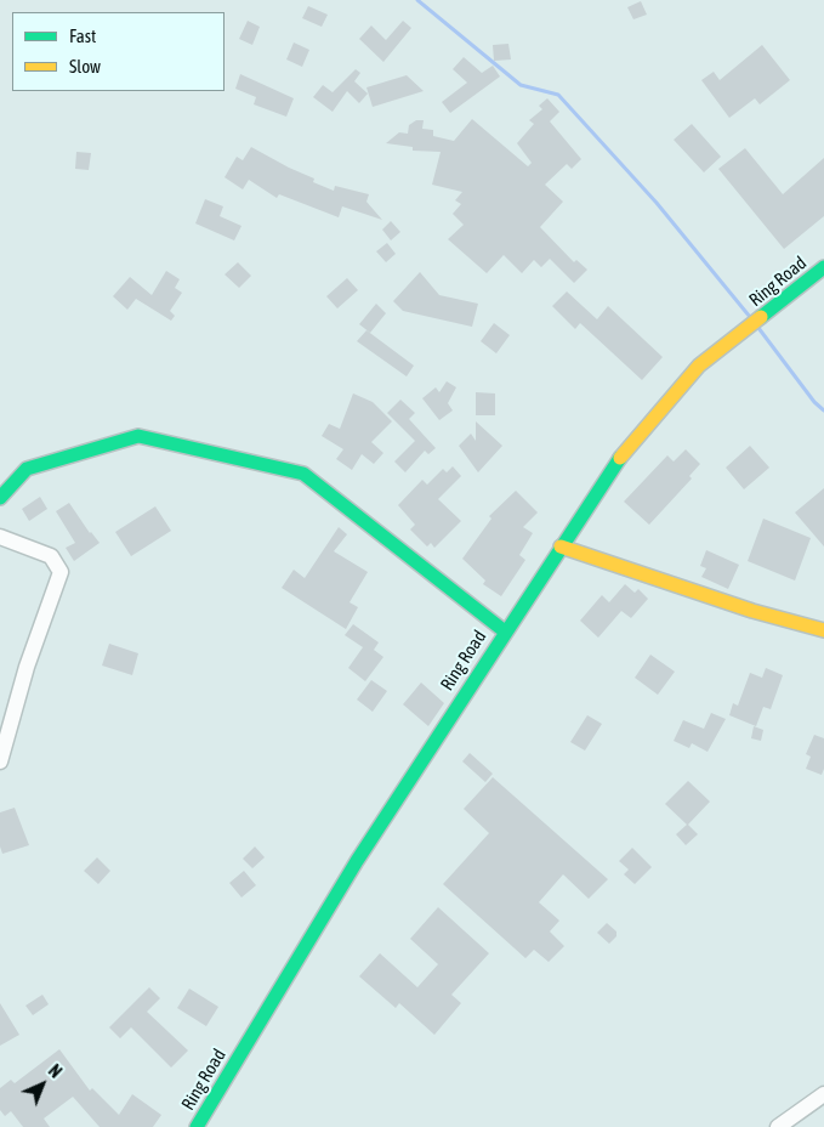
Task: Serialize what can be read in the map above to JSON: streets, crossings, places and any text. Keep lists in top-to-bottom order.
{
  "streets": {
    "main road": ["Ring Road"]
  },
  "legend": ["Fast", "Slow"],
  "north": "top right"
}
